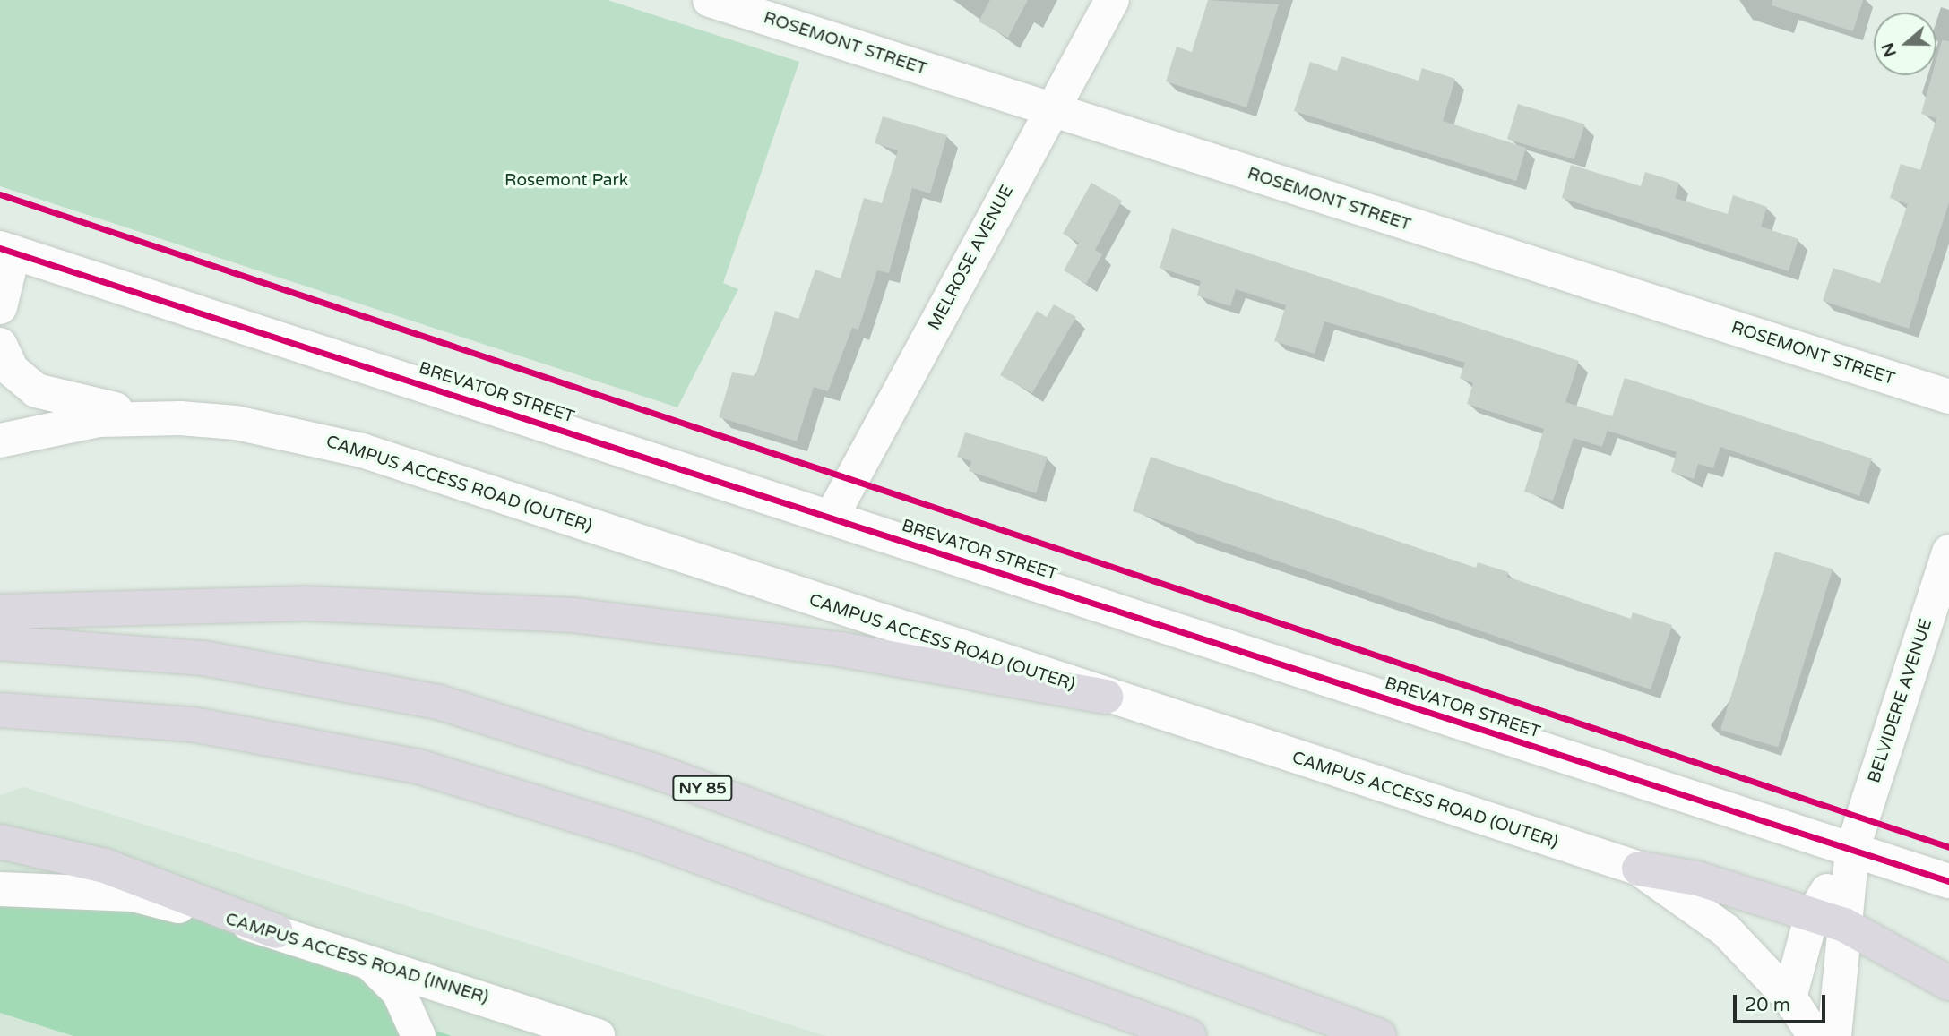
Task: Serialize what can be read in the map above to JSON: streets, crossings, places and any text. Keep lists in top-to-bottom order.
{
  "streets": {
    "highway": ["NY 85"],
    "street": [
      "ROSEMONT STREET",
      "MELROSE AVENUE",
      "BREVATOR STREET",
      "CAMPUS ACCESS ROAD (OUTER)",
      "BELVIDERE AVENUE",
      "CAMPUS ACCESS ROAD (INNER)"
    ]
  },
  "crossings": [
    ["ROSEMONT STREET", "MELROSE AVENUE"],
    ["MELROSE AVENUE", "BREVATOR STREET"],
    ["BREVATOR STREET", "BELVIDERE AVENUE"],
    ["CAMPUS ACCESS ROAD (OUTER)", "BELVIDERE AVENUE"]
  ],
  "parks": ["Rosemont Park"],
  "scale_bar": "20 m",
  "north": "left"
}
